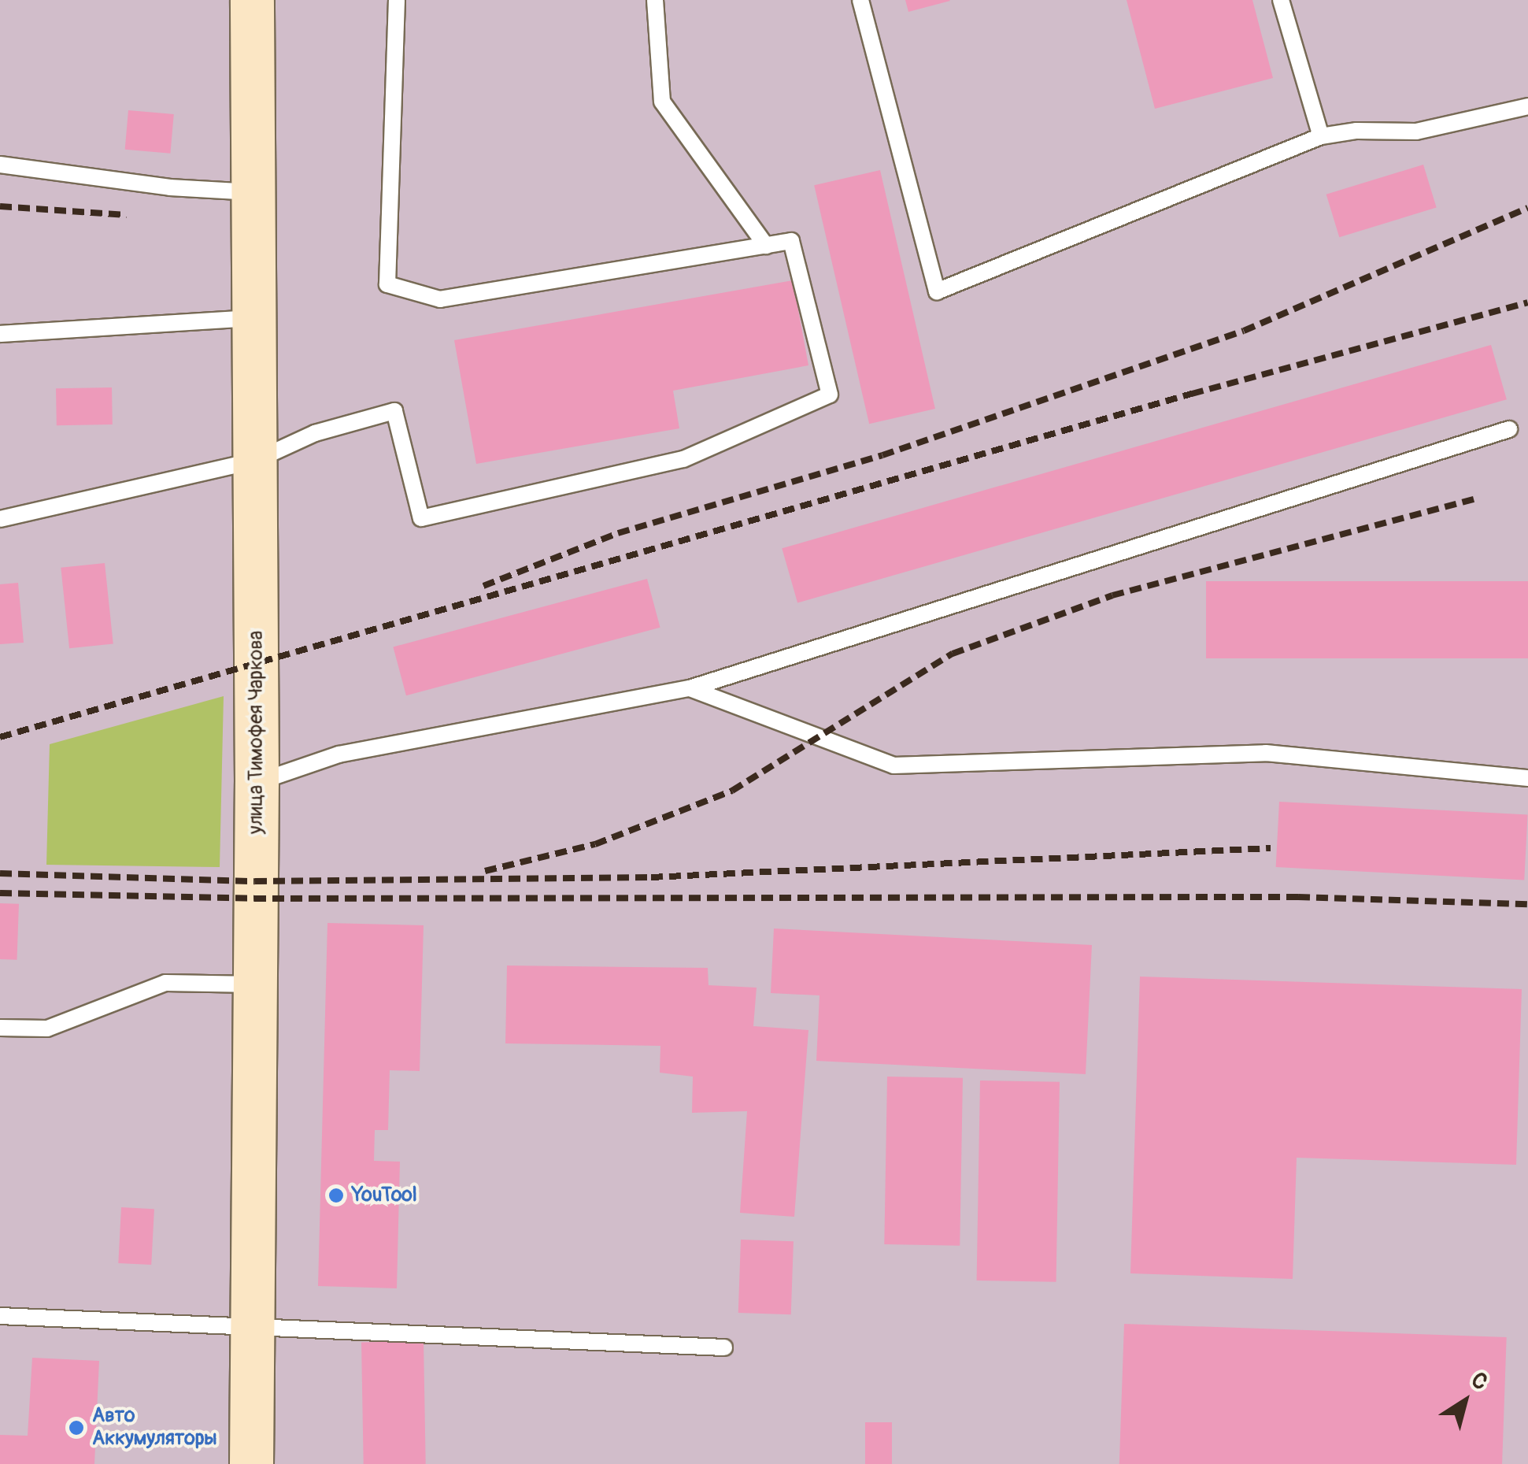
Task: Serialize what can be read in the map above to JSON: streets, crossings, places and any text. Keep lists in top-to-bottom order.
{
  "streets": {
    "main road": ["улица Тимофея Чаркова"]
  },
  "places": ["YouTool", "Авто Аккумуляторы"],
  "north": "top right"
}
